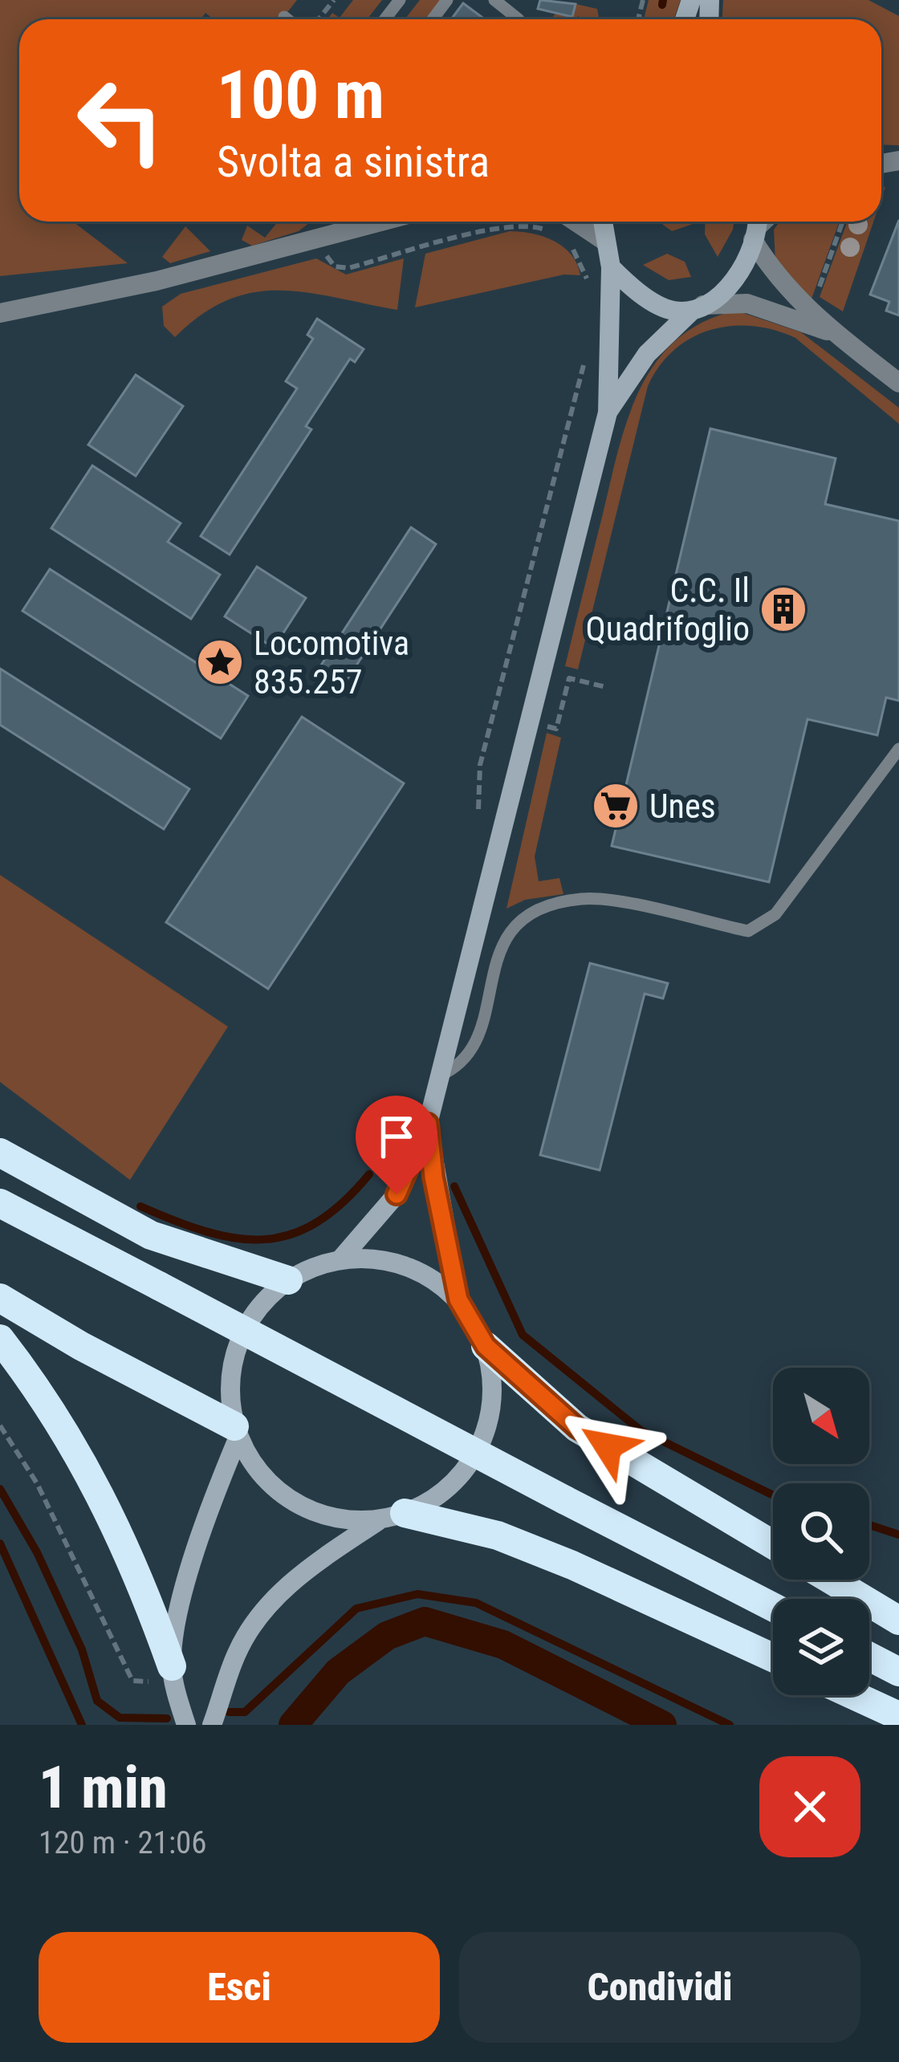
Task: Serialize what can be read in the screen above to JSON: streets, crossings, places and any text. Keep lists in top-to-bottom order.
{
  "places": {
    "building": ["C.C. Il Quadrifoglio"],
    "place": ["Locomotiva 835.257"],
    "supermarket": ["Unes"]
  },
  "north": "bottom right",
  "page": {
    "turn": ["100 m", "Svolta a sinistra"],
    "heading": ["1 min", "120 m · 21:06"],
    "buttons": ["Esci", "Condividi"]
  }
}
